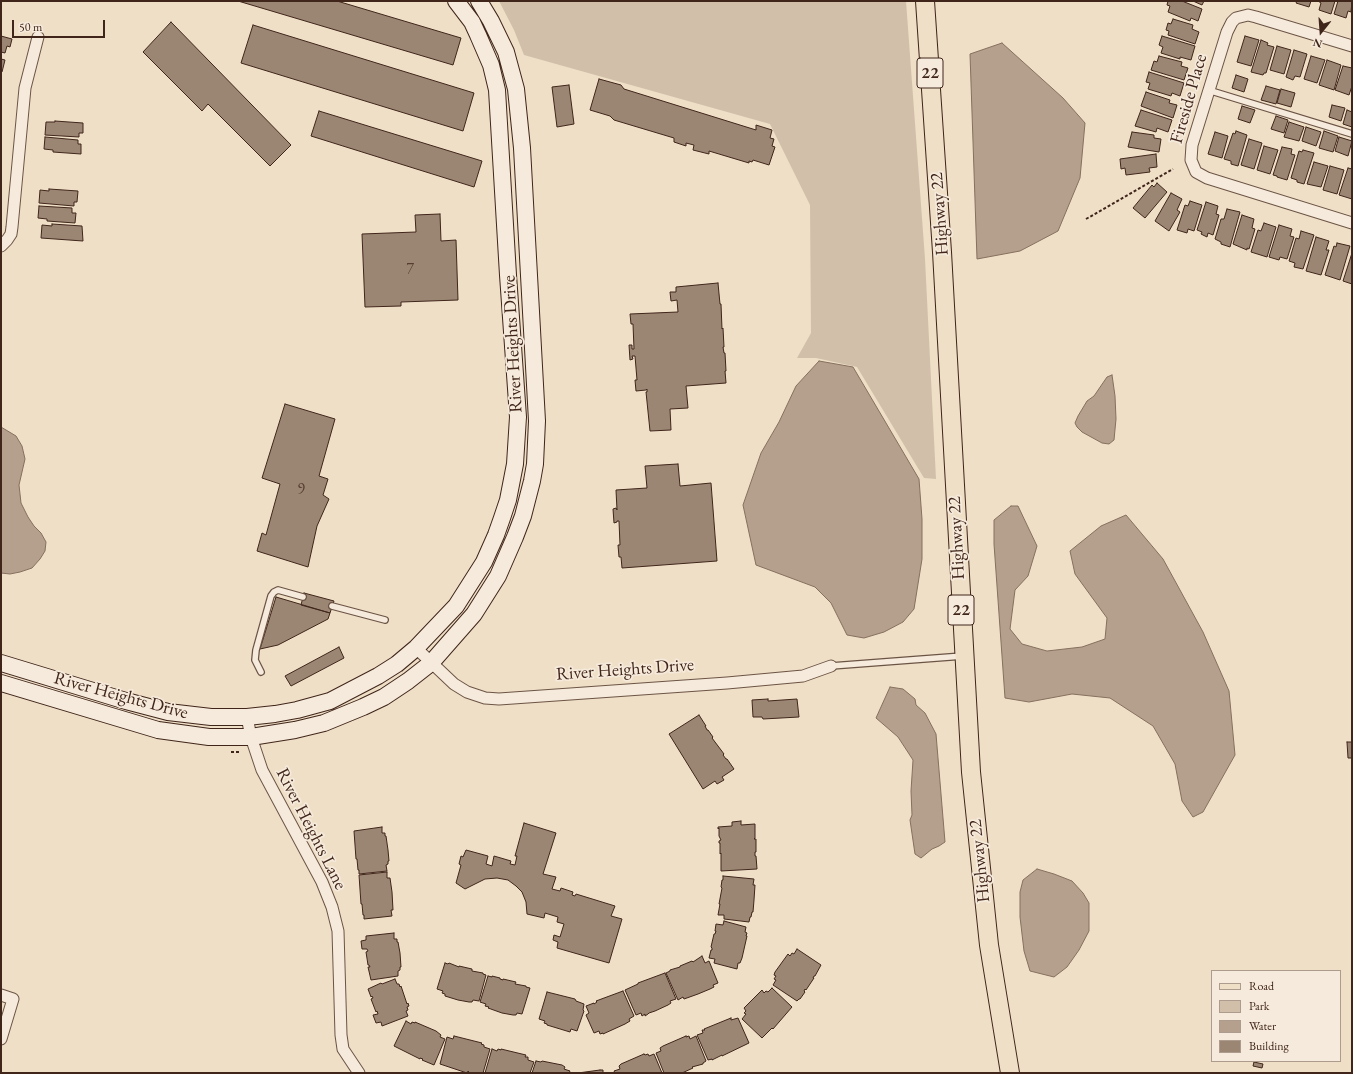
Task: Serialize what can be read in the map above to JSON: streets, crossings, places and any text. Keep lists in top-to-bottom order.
{
  "streets": {
    "main road": ["22", "Highway 22"],
    "street": ["Fireside Place", "River Heights Drive", "River Heights Lane"]
  },
  "crossings": [
    ["River Heights Drive", "River Heights Lane"]
  ],
  "house_numbers": ["7", "9"],
  "legend": [
    "Road",
    "Park",
    "Water",
    "Building"
  ],
  "scale_bar": "50 m",
  "north": "bottom"
}
